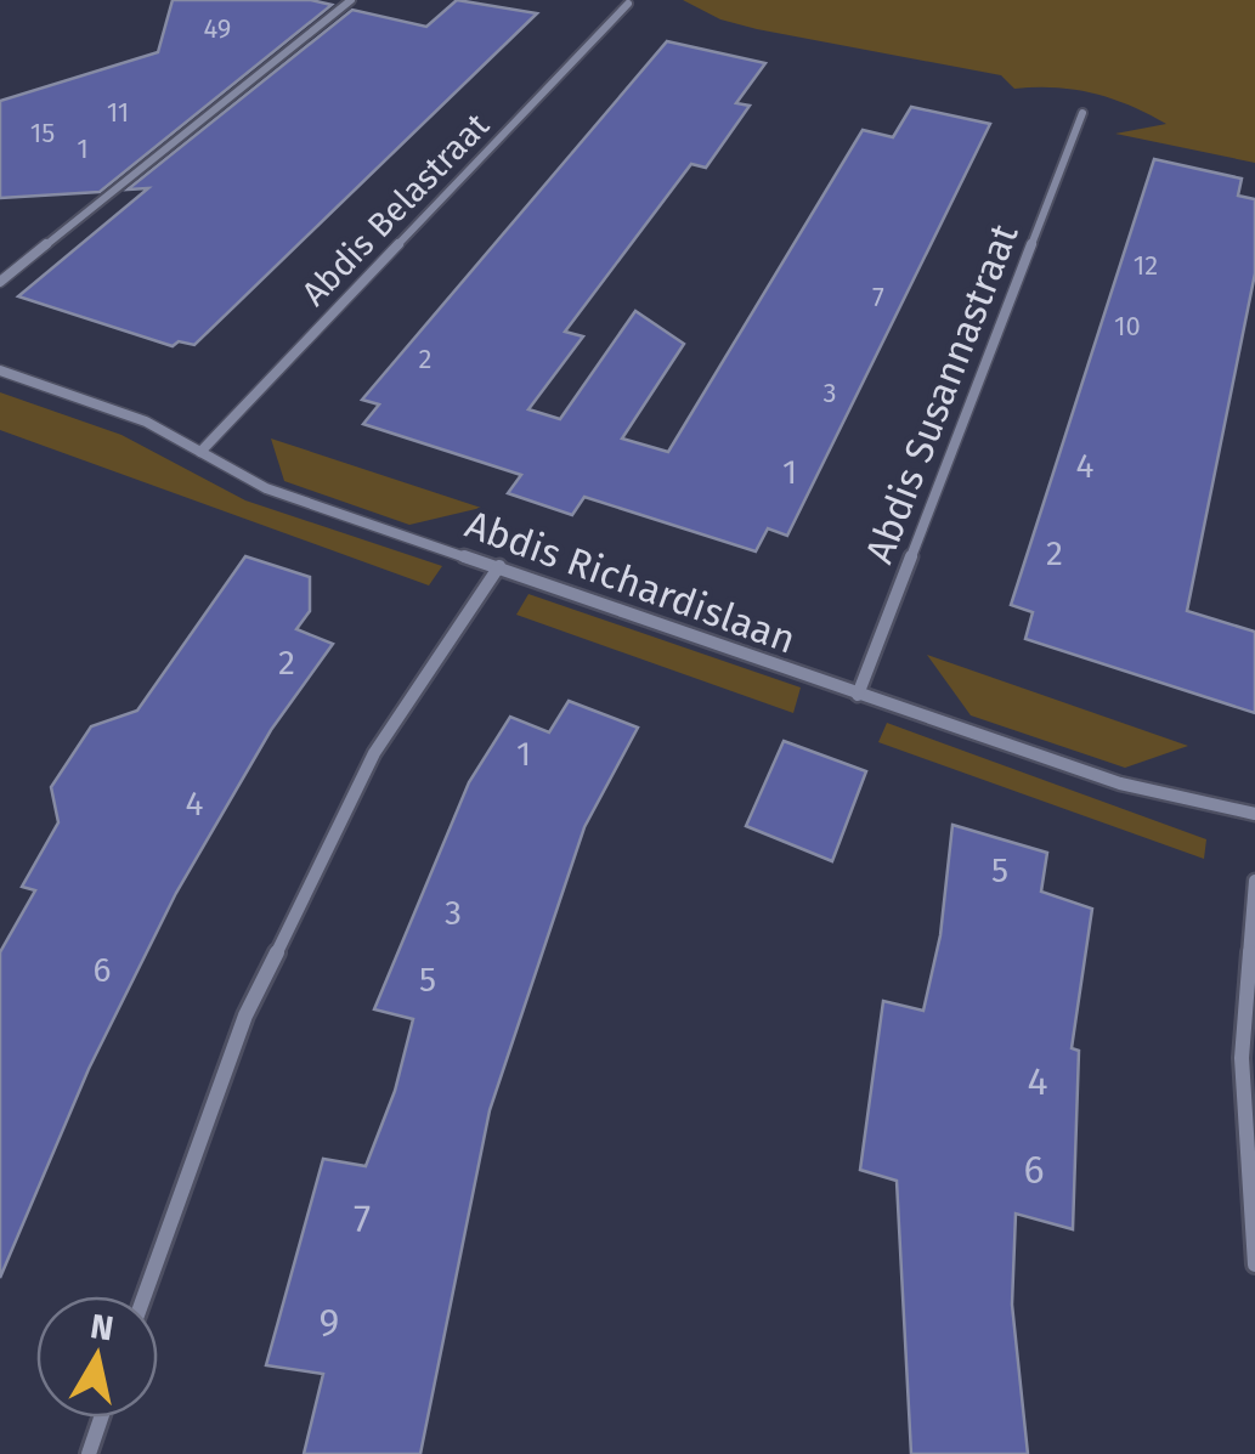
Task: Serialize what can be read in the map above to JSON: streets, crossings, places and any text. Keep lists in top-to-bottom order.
{
  "streets": {
    "street": ["Abdis Belastraat", "Abdis Susannastraat", "Abdis Richardislaan"]
  },
  "crossings": [
    ["Abdis Belastraat", "Abdis Richardislaan"],
    ["Abdis Susannastraat", "Abdis Richardislaan"]
  ],
  "house_numbers": [
    "49",
    "11",
    "15",
    "1",
    "12",
    "7",
    "10",
    "2",
    "3",
    "4",
    "1",
    "2",
    "2",
    "1",
    "4",
    "5",
    "3",
    "6",
    "5",
    "4",
    "6",
    "7",
    "9"
  ],
  "north": "top"
}
